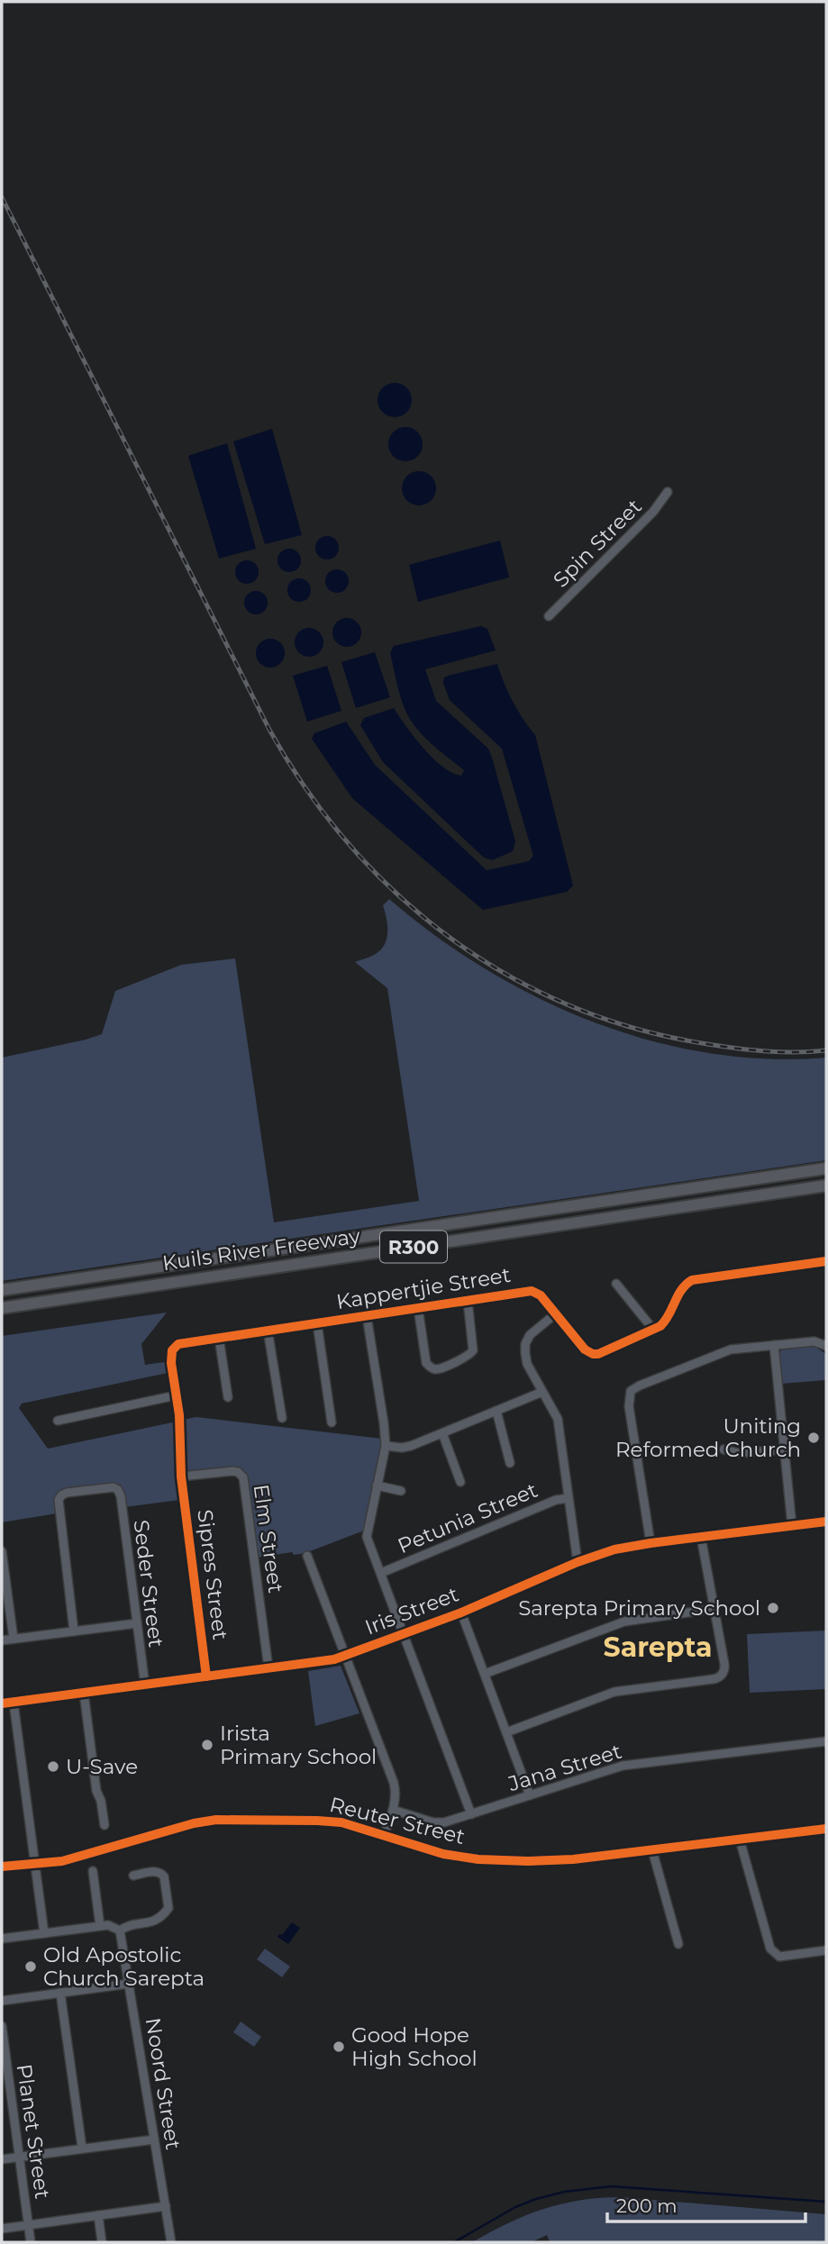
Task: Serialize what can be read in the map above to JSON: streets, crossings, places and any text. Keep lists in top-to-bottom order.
{
  "streets": {
    "highway": ["R300", "Kuils River Freeway"],
    "street": [
      "Spin Street",
      "Kappertjie Street",
      "Petunia Street",
      "Elm Street",
      "Sipres Street",
      "Seder Street",
      "Iris Street",
      "Jana Street",
      "Reuter Street",
      "Noord Street",
      "Planet Street"
    ]
  },
  "crossings": [
    ["Kappertjie Street", "Elm Street"],
    ["Kappertjie Street", "Sipres Street"],
    ["Elm Street", "Sipres Street"],
    ["Elm Street", "Iris Street"],
    ["Sipres Street", "Iris Street"],
    ["Seder Street", "Iris Street"]
  ],
  "districts": ["Sarepta"],
  "places": [
    "Uniting Reformed Church",
    "Sarepta Primary School",
    "Irista Primary School",
    "U-Save",
    "Old Apostolic Church Sarepta",
    "Good Hope High School"
  ],
  "scale_bar": "200 m"
}
